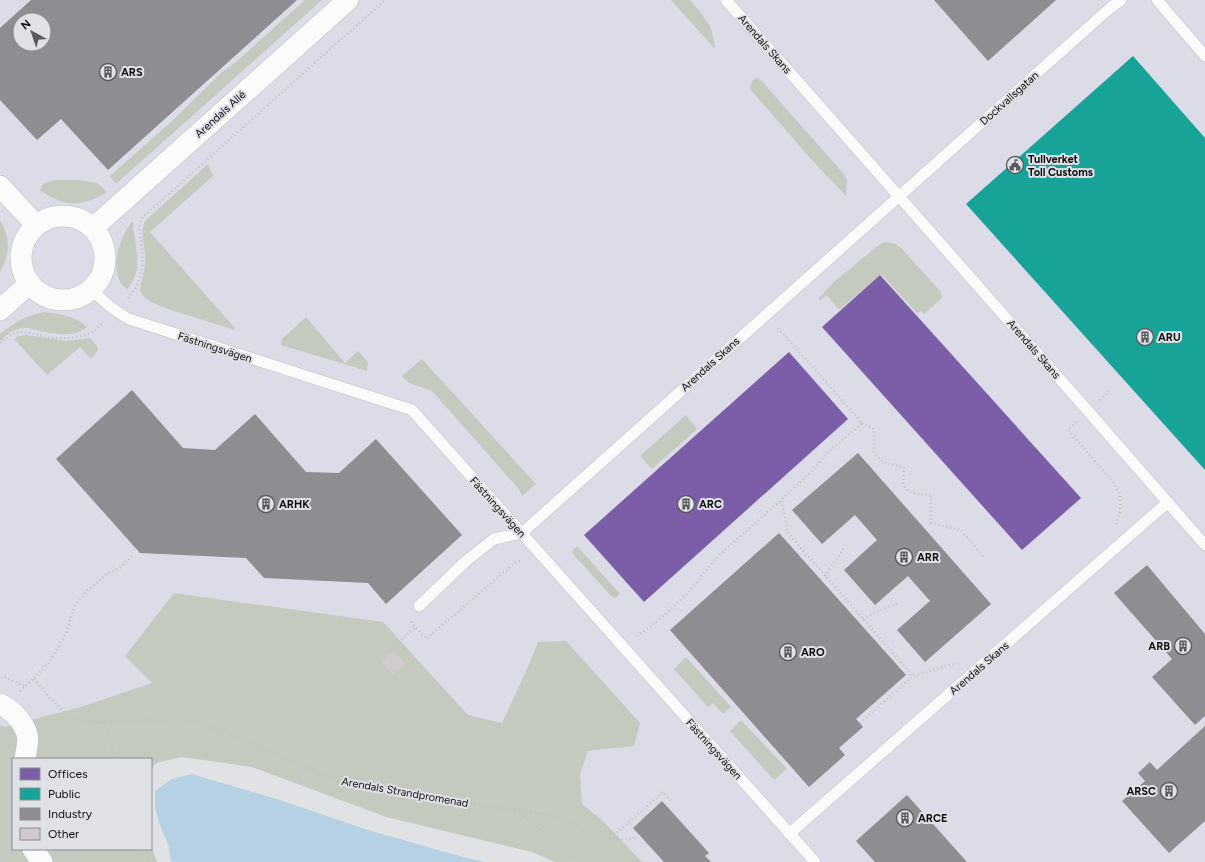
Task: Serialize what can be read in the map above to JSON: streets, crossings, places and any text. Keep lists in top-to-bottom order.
{
  "streets": {
    "street": ["Arendals Allé"],
    "lane": ["Arendals Skans", "Dockvallsgatan", "Fästningsvägen"],
    "path": ["Arendals Strandpromenad"]
  },
  "crossings": [
    ["Arendals Skans", "Dockvallsgatan"],
    ["Arendals Skans", "Fästningsvägen"],
    ["Arendals Allé", "Fästningsvägen"]
  ],
  "places": {
    "building": [
      "ARS",
      "ARU",
      "ARHK",
      "ARC",
      "ARR",
      "ARB",
      "ARO",
      "ARSC",
      "ARCE"
    ],
    "public building": ["Tullverket Toll Customs"]
  },
  "legend": [
    "Offices",
    "Public",
    "Industry",
    "Other"
  ],
  "north": "top left"
}
